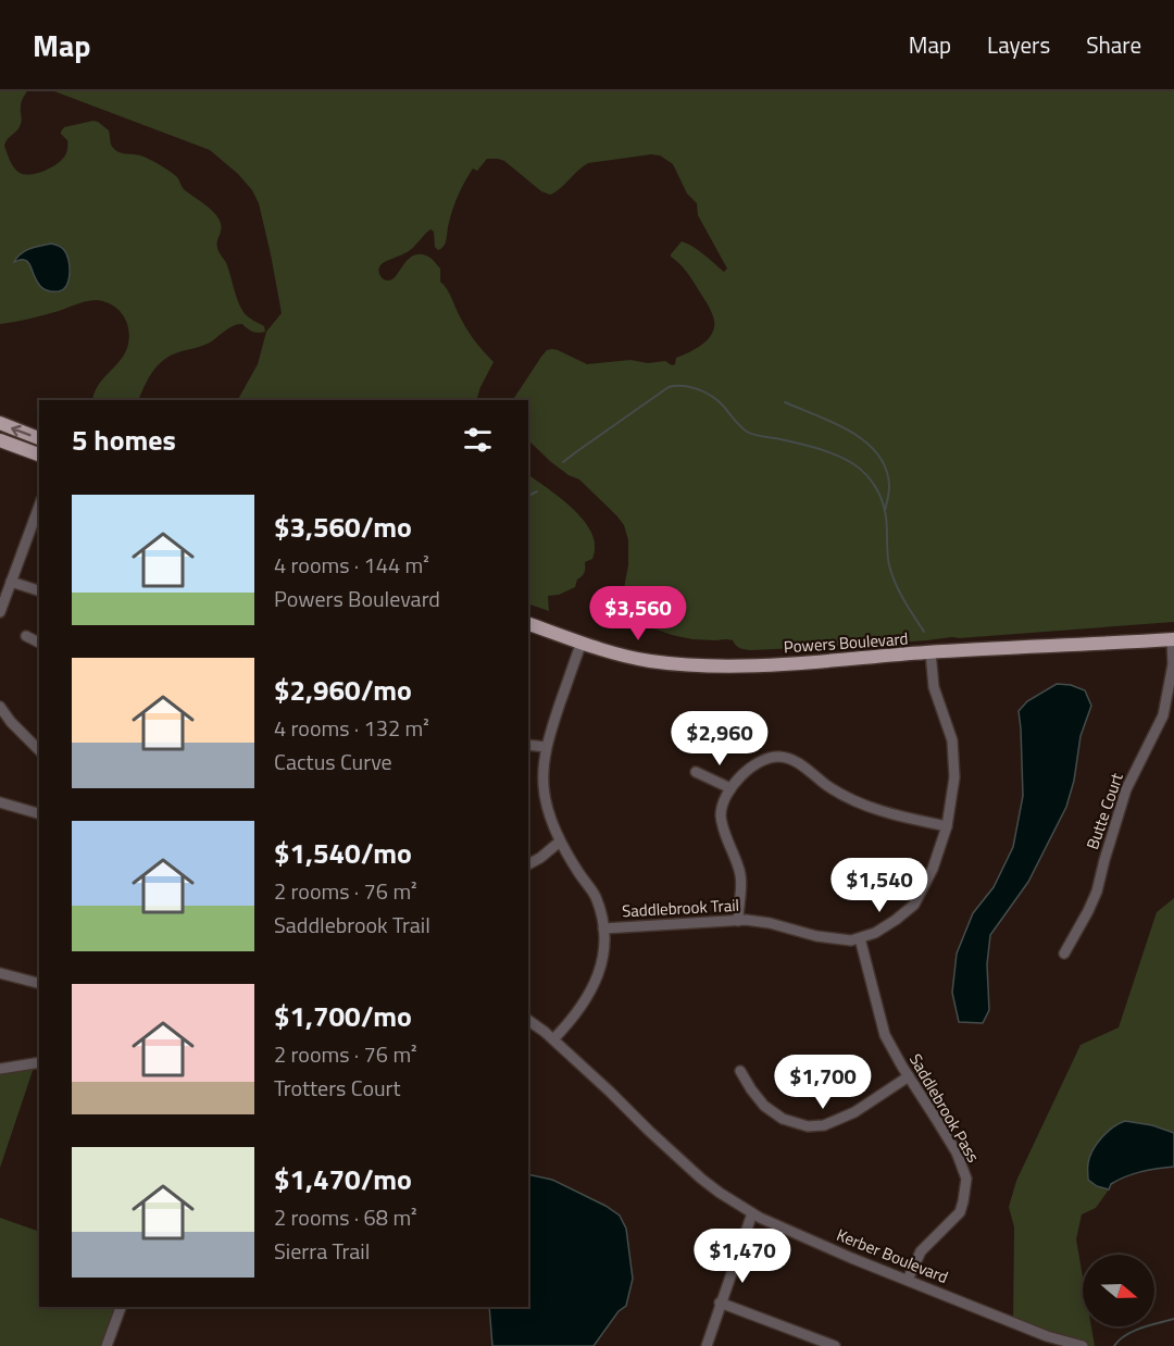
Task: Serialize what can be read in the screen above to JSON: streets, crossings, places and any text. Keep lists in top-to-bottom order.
{
  "streets": {
    "main road": ["Powers Boulevard"],
    "street": [
      "Butte Court",
      "Saddlebrook Trail",
      "Saddlebrook Pass",
      "Kerber Boulevard"
    ]
  },
  "crossings": [
    ["Powers Boulevard", "Butte Court"],
    ["Powers Boulevard", "Saddlebrook Trail"],
    ["Saddlebrook Trail", "Saddlebrook Pass"],
    ["Saddlebrook Pass", "Kerber Boulevard"]
  ],
  "north": "right",
  "page": {
    "header": "Map",
    "nav": ["Map", "Layers", "Share"],
    "heading": "5 homes",
    "list": [
      {
        "name": "$3,560/mo",
        "note": "4 rooms · 144 m² · Powers Boulevard"
      },
      {
        "name": "$2,960/mo",
        "note": "4 rooms · 132 m² · Cactus Curve"
      },
      {
        "name": "$1,540/mo",
        "note": "2 rooms · 76 m² · Saddlebrook Trail"
      },
      {
        "name": "$1,700/mo",
        "note": "2 rooms · 76 m² · Trotters Court"
      },
      {
        "name": "$1,470/mo",
        "note": "2 rooms · 68 m² · Sierra Trail"
      }
    ],
    "price": [
      "$3,560",
      "$2,960",
      "$1,540",
      "$1,700",
      "$1,470"
    ]
  }
}
